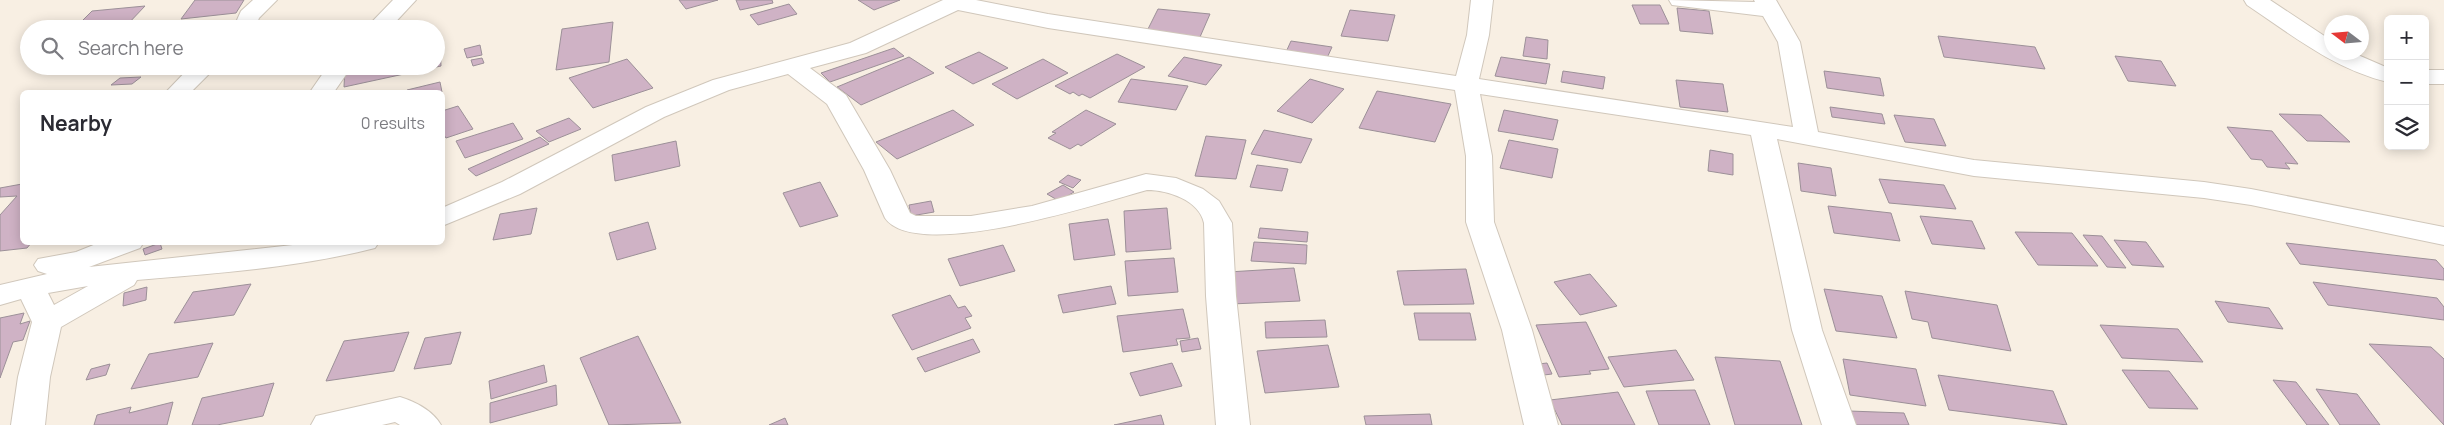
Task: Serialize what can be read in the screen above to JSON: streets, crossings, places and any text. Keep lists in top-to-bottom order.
{
  "north": "left",
  "page": {
    "map_buttons": ["+", "−"],
    "search": "Search here",
    "heading": ["Nearby", "0 results"]
  }
}
